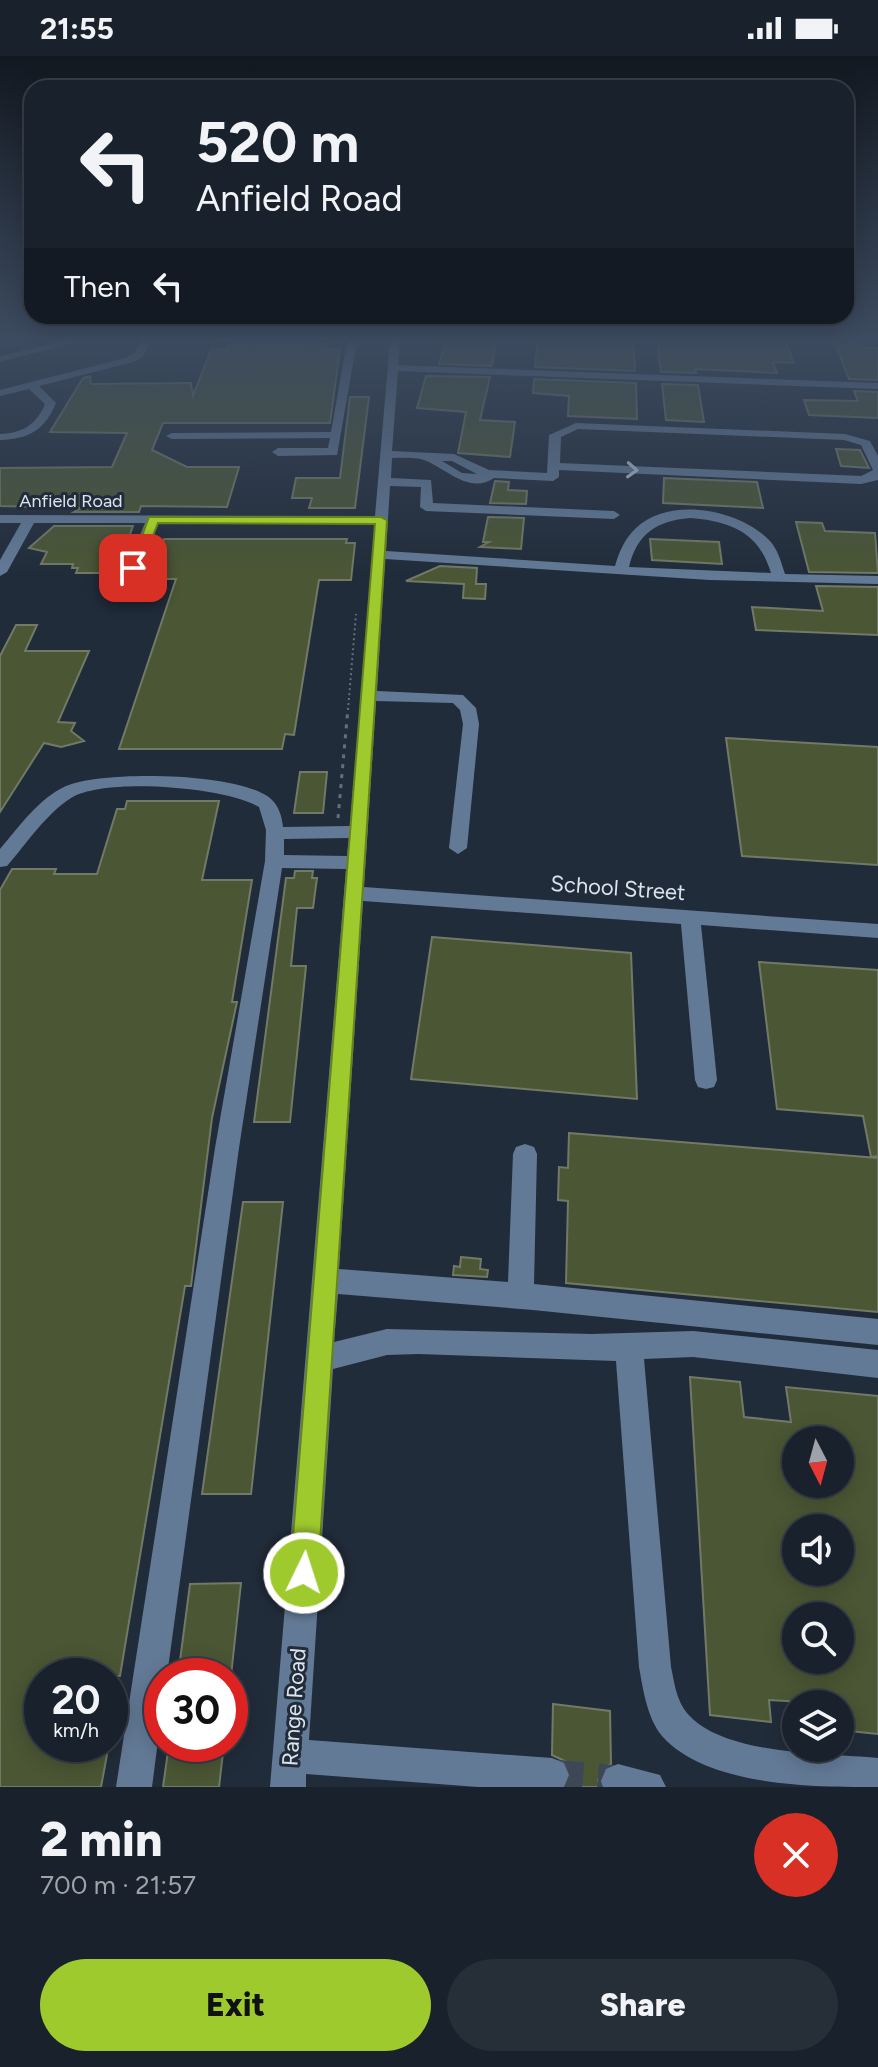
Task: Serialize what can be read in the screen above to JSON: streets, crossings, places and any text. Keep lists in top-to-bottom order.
{
  "streets": {
    "street": ["Anfield Road", "School Street", "Range Road"]
  },
  "crossings": [
    ["Anfield Road", "Range Road"],
    ["School Street", "Range Road"]
  ],
  "north": "bottom",
  "page": {
    "status": "21:55",
    "turn": ["520 m", "Anfield Road"],
    "then": "Then",
    "speed": "20 km/h",
    "limit": "30",
    "heading": ["2 min", "700 m · 21:57"],
    "buttons": ["Exit", "Share"]
  }
}
